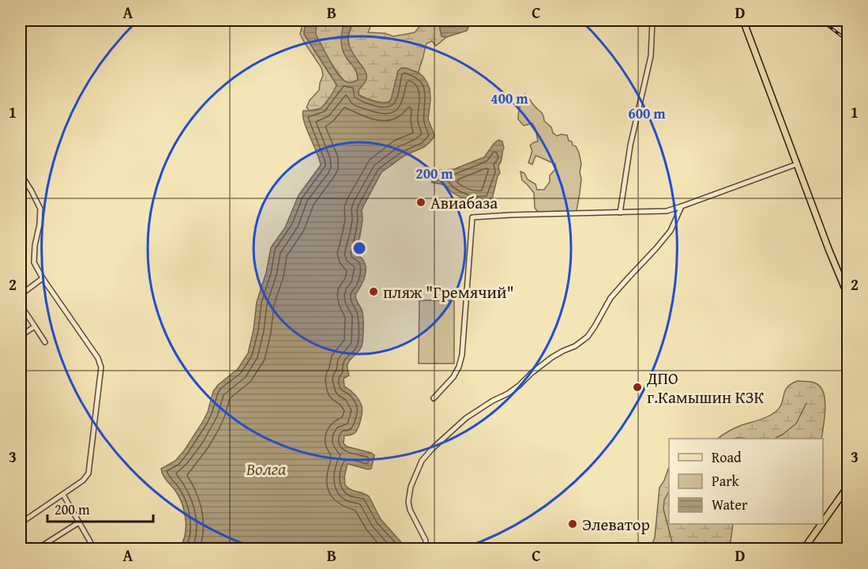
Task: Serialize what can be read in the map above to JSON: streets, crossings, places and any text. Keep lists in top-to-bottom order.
{
  "water": ["Волга"],
  "places": [
    "Авиабаза",
    "пляж \"Гремячий\"",
    "ДПО г.Камышин КЗК",
    "Элеватор"
  ],
  "legend": ["Road", "Park", "Water"],
  "scale_bar": "200 m",
  "grid": {
    "columns": [
      "A",
      "B",
      "C",
      "D"
    ],
    "rows": ["1", "2", "3"]
  },
  "rings": ["400 m", "600 m", "200 m"]
}
